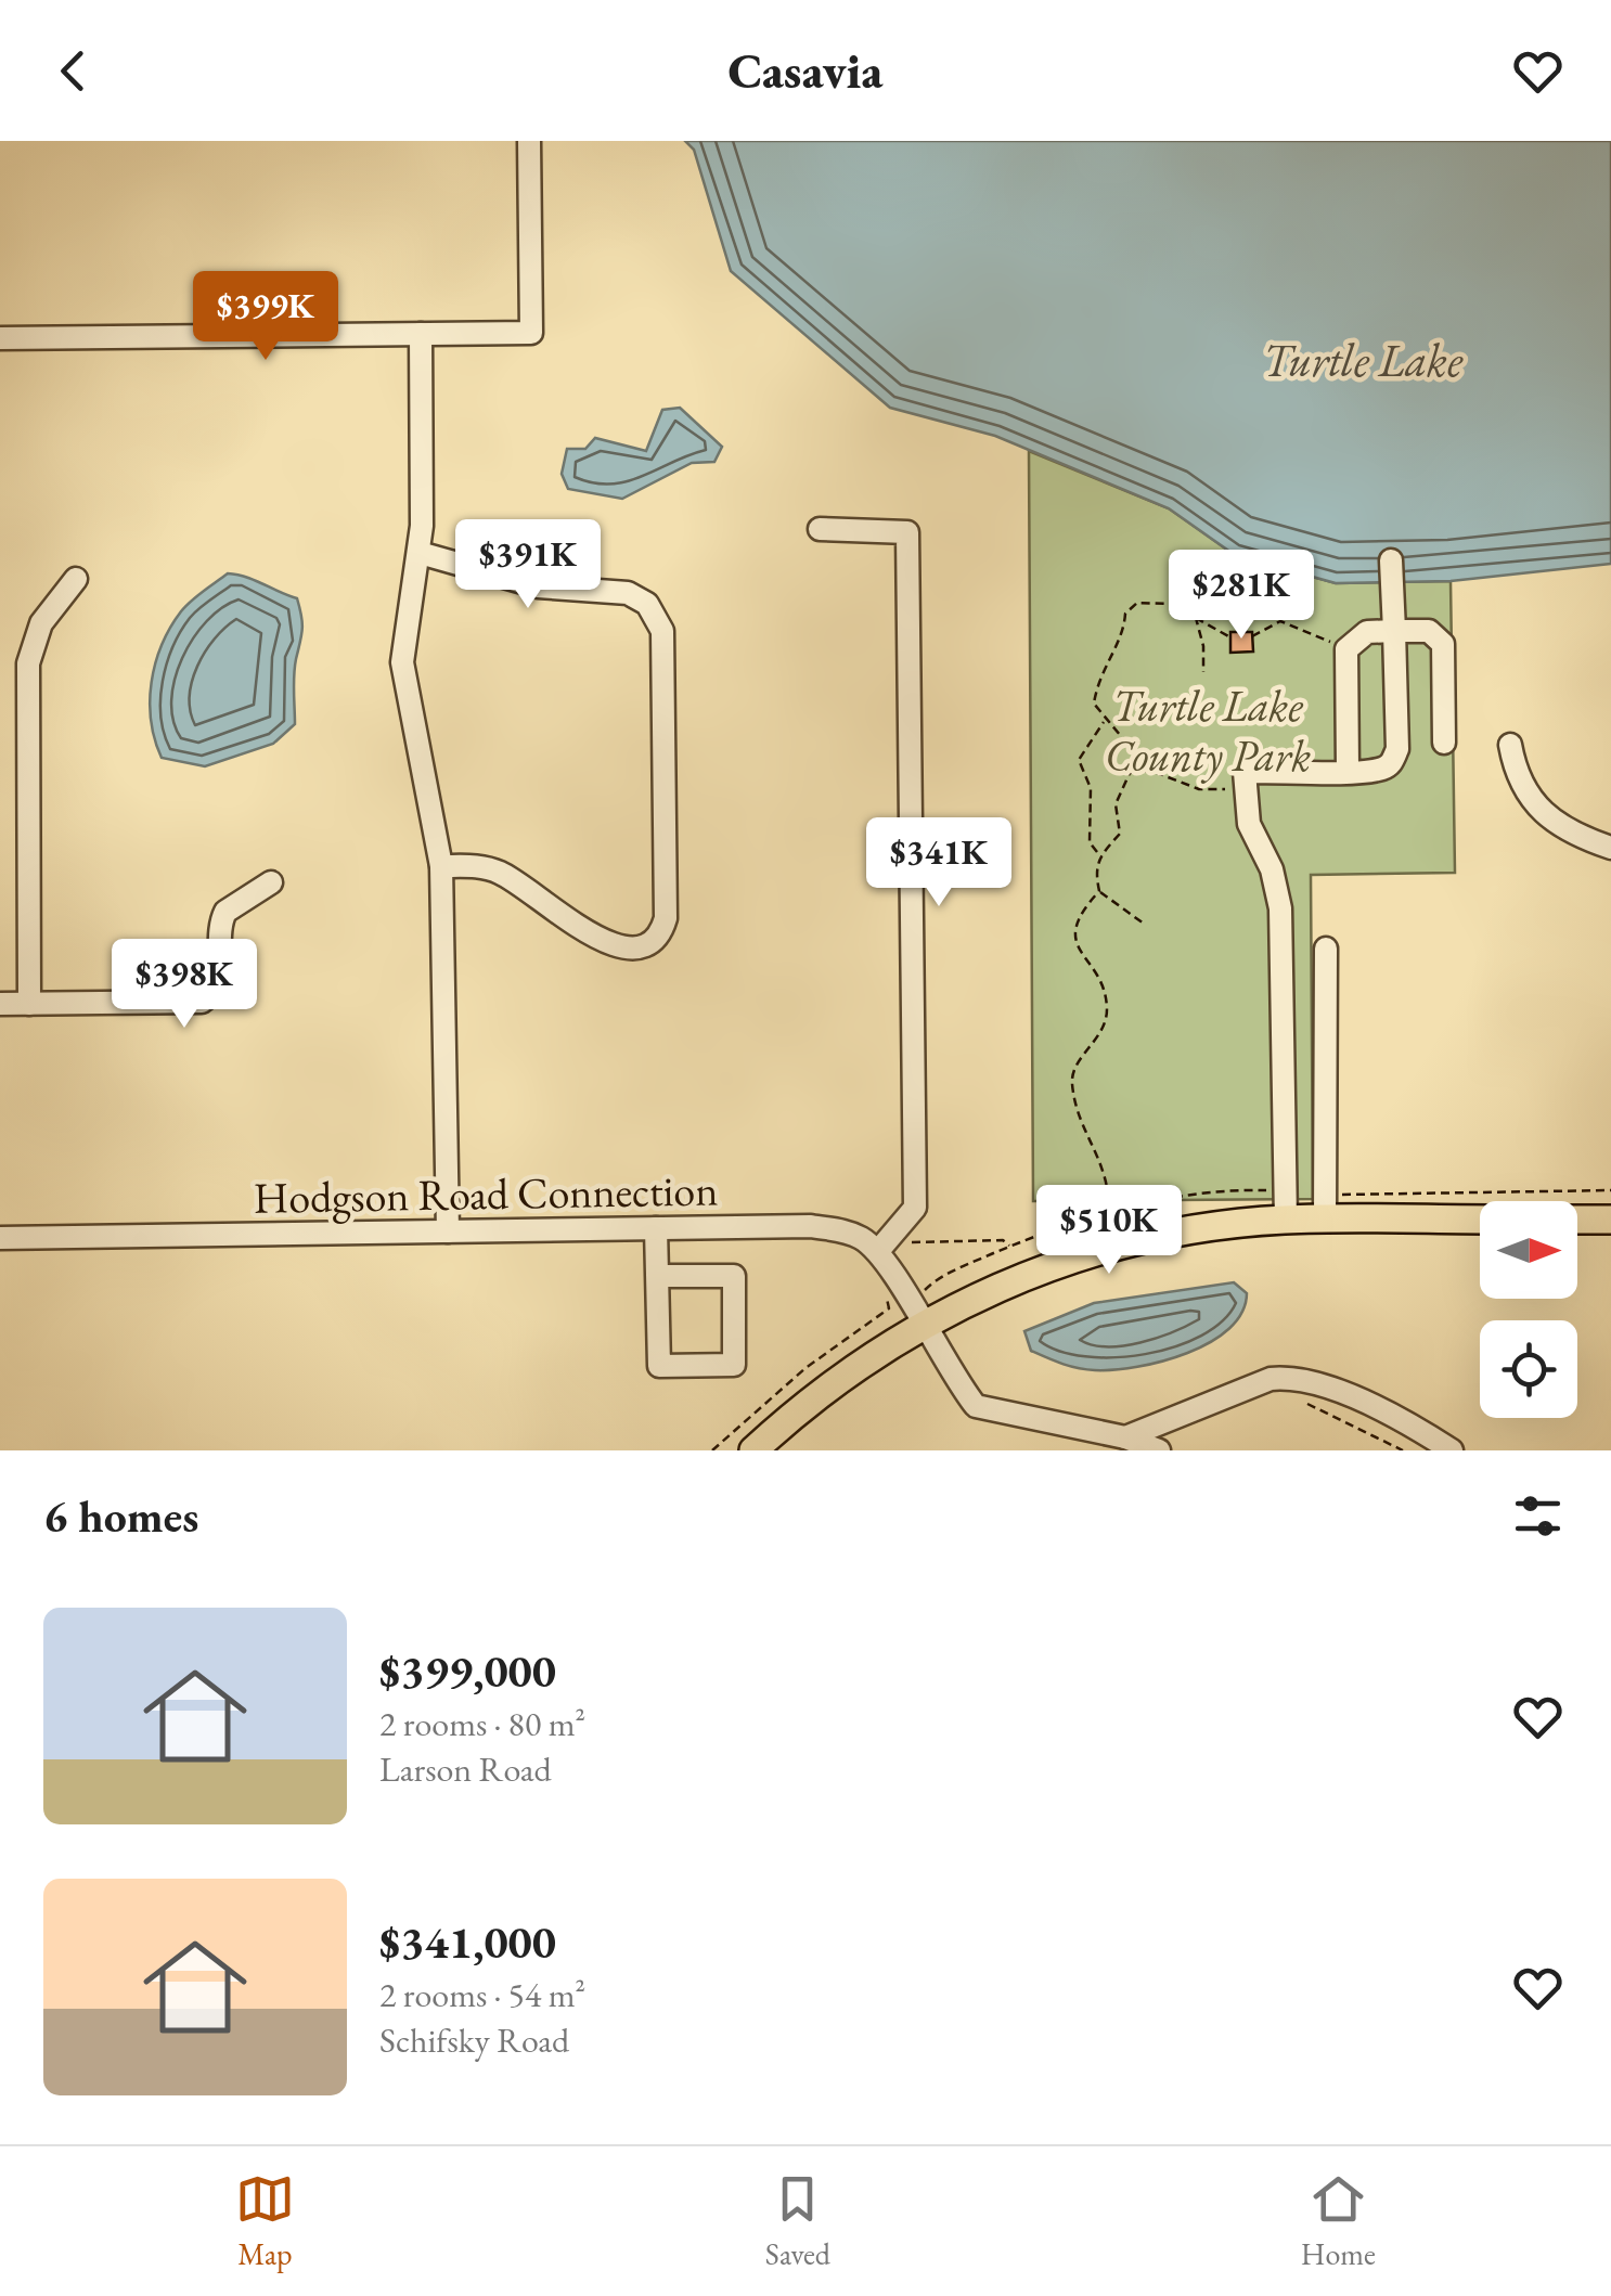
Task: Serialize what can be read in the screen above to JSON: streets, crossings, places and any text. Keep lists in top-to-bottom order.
{
  "streets": {
    "street": ["Hodgson Road Connection"]
  },
  "water": ["Turtle Lake"],
  "parks": ["Turtle Lake County Park"],
  "north": "right",
  "page": {
    "header": "Casavia",
    "price": [
      "$399K",
      "$391K",
      "$281K",
      "$341K",
      "$398K",
      "$510K"
    ],
    "heading": "6 homes",
    "list": [
      {
        "name": "$399,000",
        "note": "2 rooms · 80 m² · Larson Road"
      },
      {
        "name": "$341,000",
        "note": "2 rooms · 54 m² · Schifsky Road"
      }
    ],
    "tabs": ["Map", "Saved", "Home"]
  }
}
